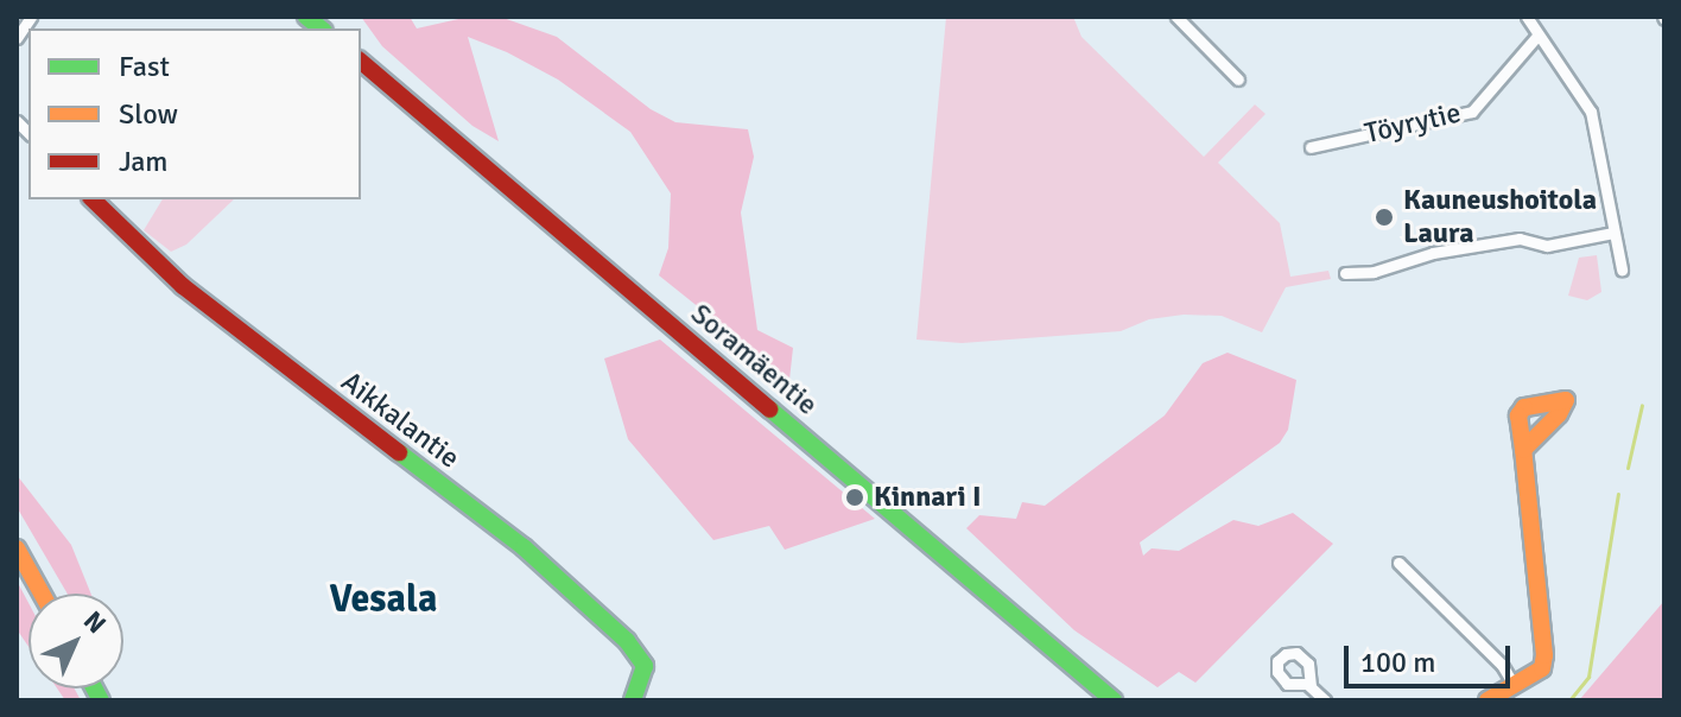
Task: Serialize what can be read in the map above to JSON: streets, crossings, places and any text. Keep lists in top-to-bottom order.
{
  "streets": {
    "main road": ["Soramäentie", "Aikkalantie"],
    "street": ["Töyrytie"]
  },
  "districts": ["Vesala"],
  "places": ["Kauneushoitola Laura", "Kinnari I"],
  "legend": ["Fast", "Slow", "Jam"],
  "scale_bar": "100 m",
  "north": "top right"
}
